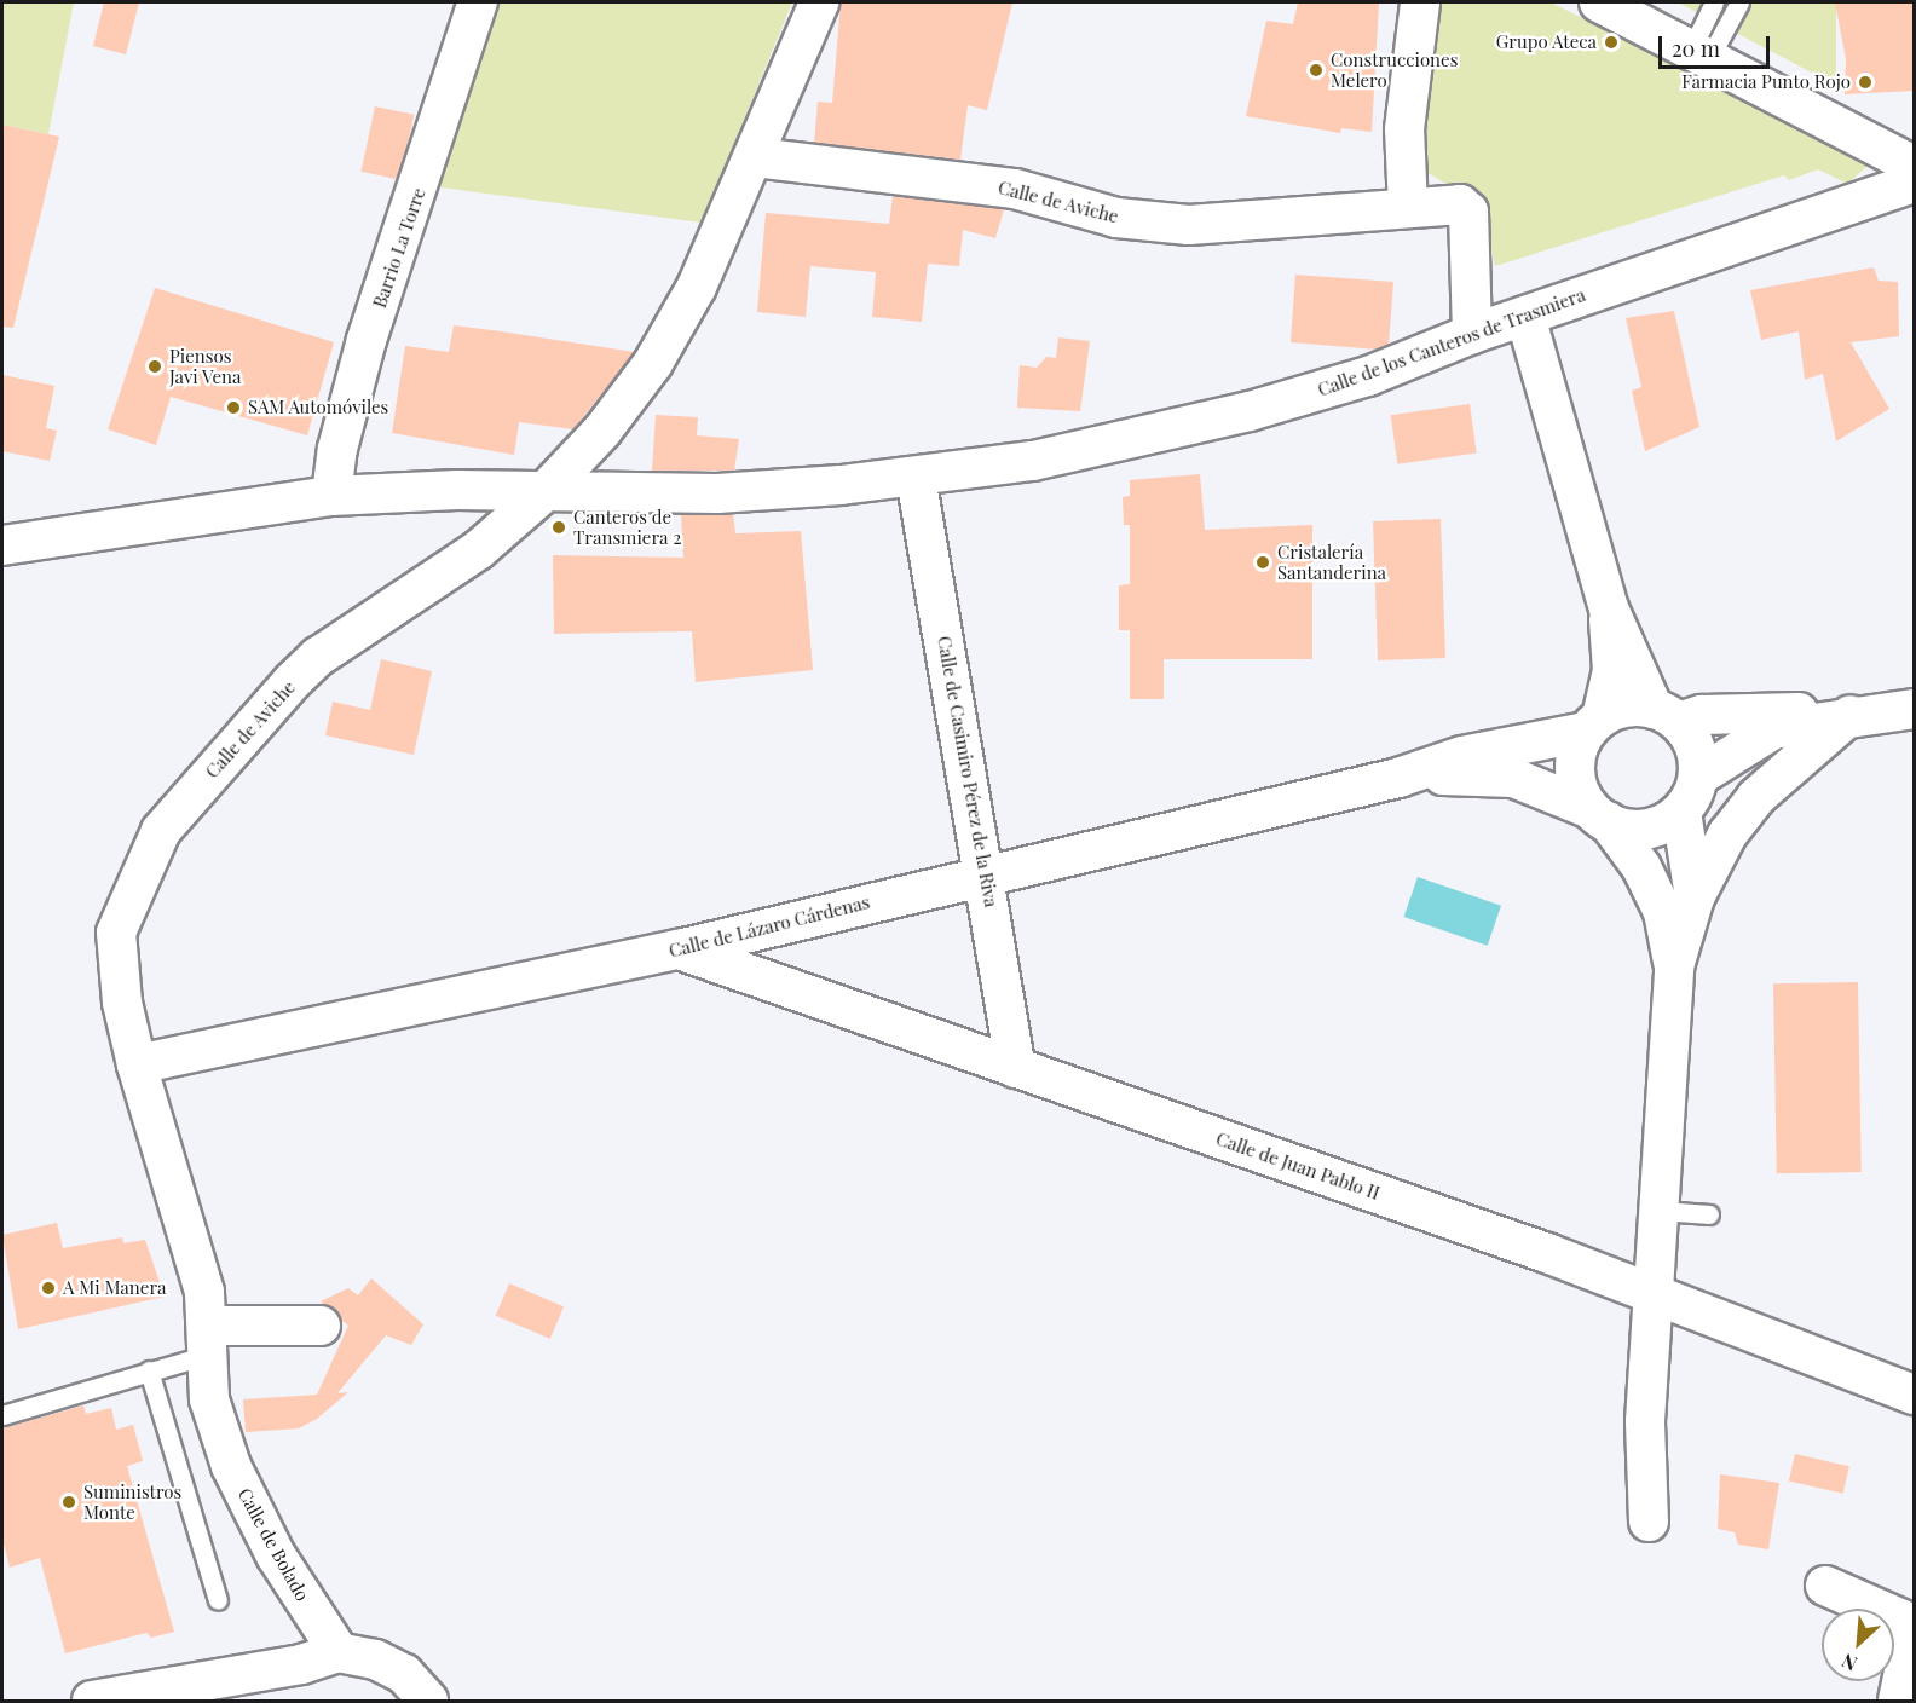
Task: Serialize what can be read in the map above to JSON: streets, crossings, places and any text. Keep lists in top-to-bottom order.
{
  "streets": {
    "street": [
      "Calle de Aviche",
      "Barrio La Torre",
      "Calle de los Canteros de Trasmiera",
      "Calle de Casimiro Pérez de la Riva",
      "Calle de Lázaro Cárdenas",
      "Calle de Juan Pablo II",
      "Calle de Bolado"
    ]
  },
  "crossings": [
    ["Calle de Aviche", "Calle de los Canteros de Trasmiera"],
    ["Calle de Aviche", "Calle de Lázaro Cárdenas"],
    ["Calle de Aviche", "Calle de Bolado"],
    ["Calle de los Canteros de Trasmiera", "Calle de Casimiro Pérez de la Riva"],
    ["Calle de Casimiro Pérez de la Riva", "Calle de Lázaro Cárdenas"],
    ["Calle de Casimiro Pérez de la Riva", "Calle de Juan Pablo II"],
    ["Calle de Lázaro Cárdenas", "Calle de Juan Pablo II"],
    ["Calle de Lázaro Cárdenas", "Calle de Bolado"]
  ],
  "places": [
    "Grupo Ateca",
    "Construcciones Melero",
    "Farmacia Punto Rojo",
    "Piensos Javi Vena",
    "SAM Automóviles",
    "Canteros de Transmiera 2",
    "Cristalería Santanderina",
    "A Mi Manera",
    "Suministros Monte"
  ],
  "scale_bar": "20 m",
  "north": "bottom left"
}
